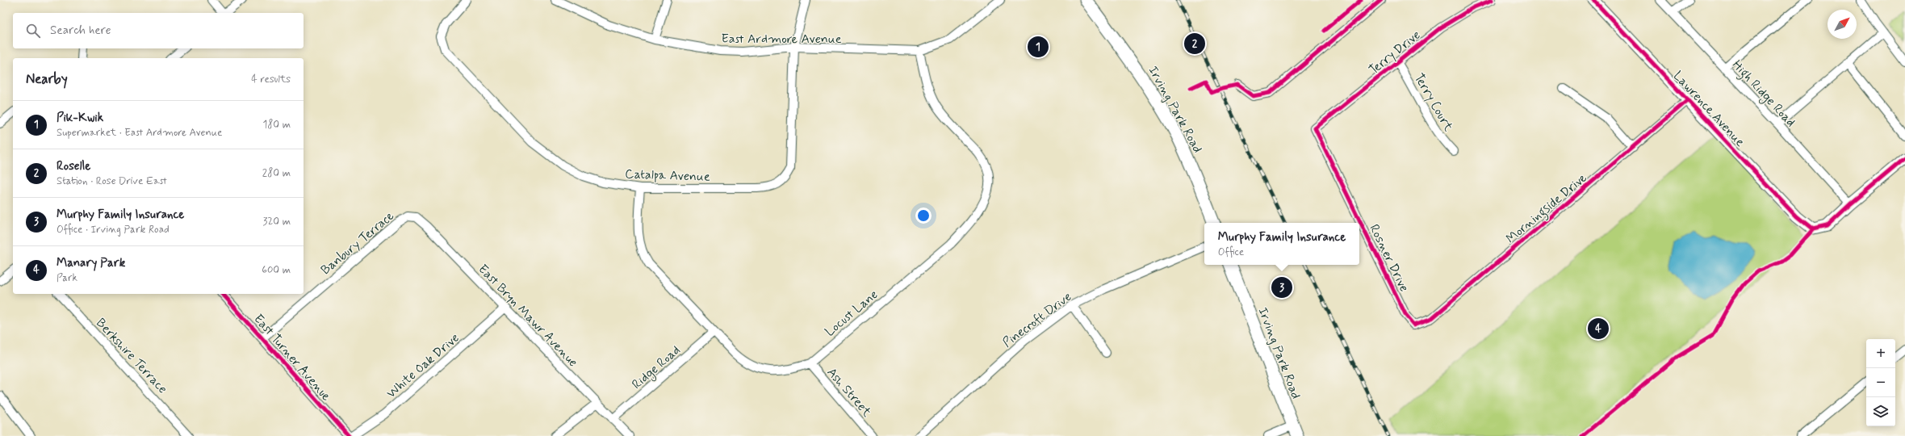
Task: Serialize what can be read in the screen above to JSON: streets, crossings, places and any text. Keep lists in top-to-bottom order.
{
  "streets": {
    "main road": ["Irving Park Road"],
    "street": [
      "East Ardmore Avenue",
      "Terry Drive",
      "High Ridge Road",
      "Terry Court",
      "Lawrence Avenue",
      "Catalpa Avenue",
      "Morningside Drive",
      "Banbury Terrace",
      "Rosner Drive",
      "Locust Lane",
      "East Bryn Mawr Avenue",
      "Pinecroft Drive",
      "Berkshire Terrace",
      "East Turner Avenue",
      "White Oak Drive",
      "Ridge Road",
      "Ash Street"
    ]
  },
  "crossings": [
    ["East Ardmore Avenue", "Catalpa Avenue"],
    ["East Ardmore Avenue", "Locust Lane"],
    ["Terry Drive", "Terry Court"],
    ["Terry Drive", "Rosner Drive"],
    ["High Ridge Road", "Lawrence Avenue"],
    ["Lawrence Avenue", "Morningside Drive"],
    ["Catalpa Avenue", "Locust Lane"],
    ["Morningside Drive", "Rosner Drive"],
    ["Banbury Terrace", "East Bryn Mawr Avenue"],
    ["Banbury Terrace", "East Turner Avenue"],
    ["Locust Lane", "Ridge Road"],
    ["Locust Lane", "Ash Street"],
    ["East Bryn Mawr Avenue", "White Oak Drive"],
    ["East Bryn Mawr Avenue", "Ridge Road"]
  ],
  "north": "top right",
  "page": {
    "search": "Search here",
    "pins": [
      "2",
      "1",
      "3",
      "4"
    ],
    "heading": ["Nearby", "4 results"],
    "list": [
      {
        "mark": "1",
        "name": "Pik-Kwik",
        "note": "Supermarket · East Ardmore Avenue",
        "value": "180 m"
      },
      {
        "mark": "2",
        "name": "Roselle",
        "note": "Station · Rose Drive East",
        "value": "280 m"
      },
      {
        "mark": "3",
        "name": "Murphy Family Insurance",
        "note": "Office · Irving Park Road",
        "value": "320 m"
      },
      {
        "mark": "4",
        "name": "Manary Park",
        "note": "Park",
        "value": "600 m"
      }
    ],
    "popup": ["Murphy Family Insurance", "Office"],
    "map_buttons": ["+", "−"]
  }
}
